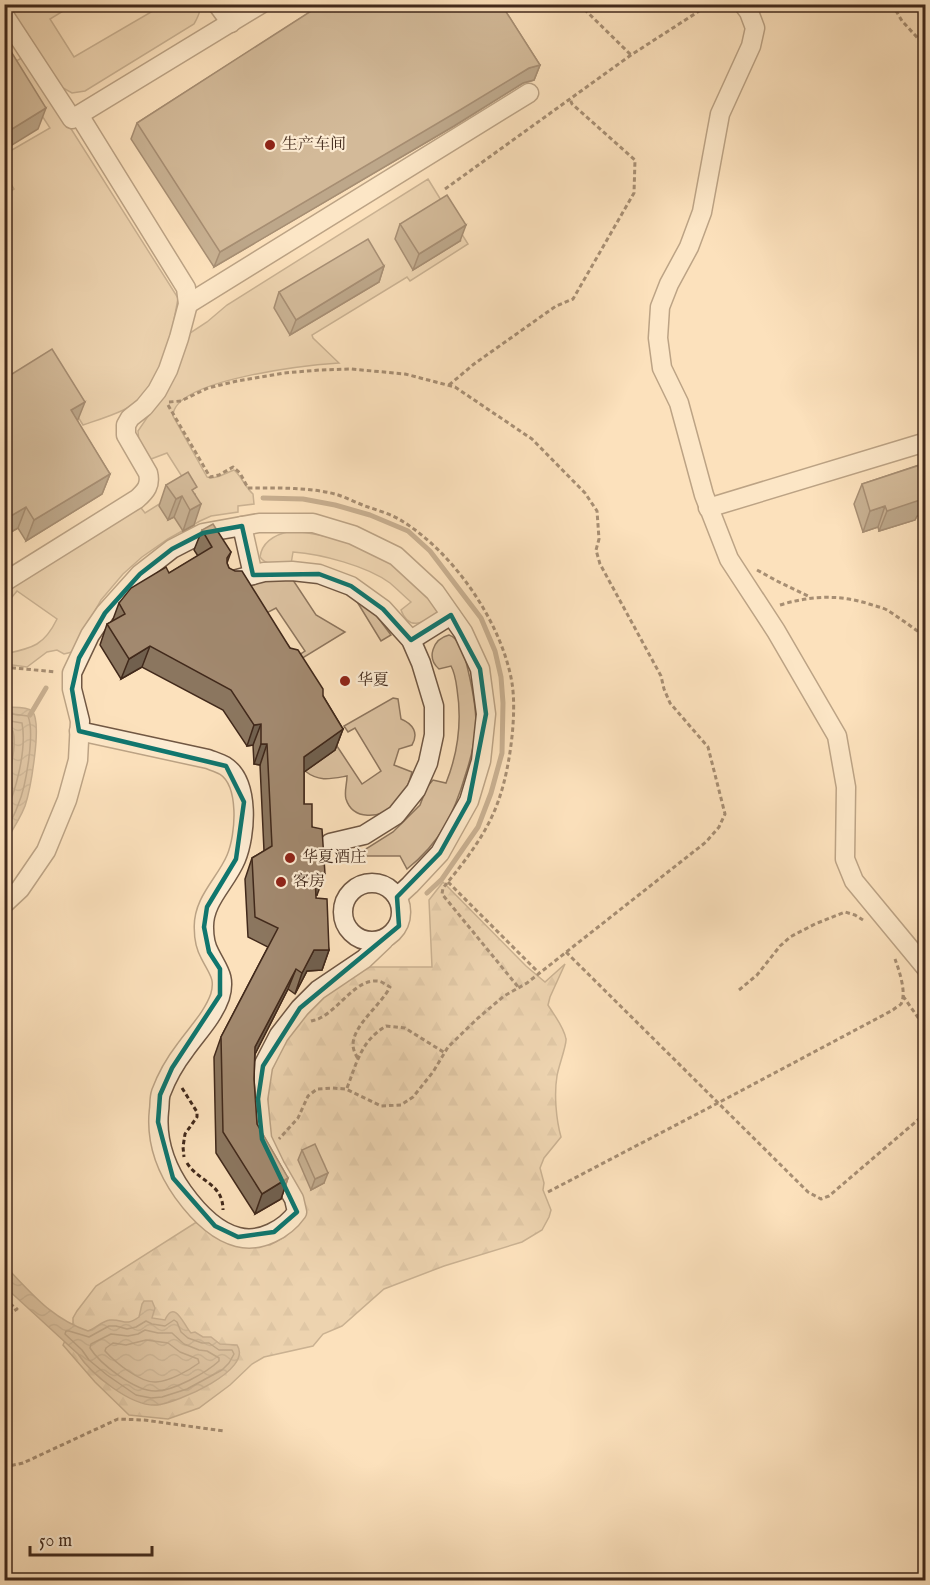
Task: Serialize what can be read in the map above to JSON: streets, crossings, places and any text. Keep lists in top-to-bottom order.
{
  "places": [
    "生产车间",
    "华夏",
    "华夏酒庄",
    "客房"
  ],
  "scale_bar": "50 m"
}
